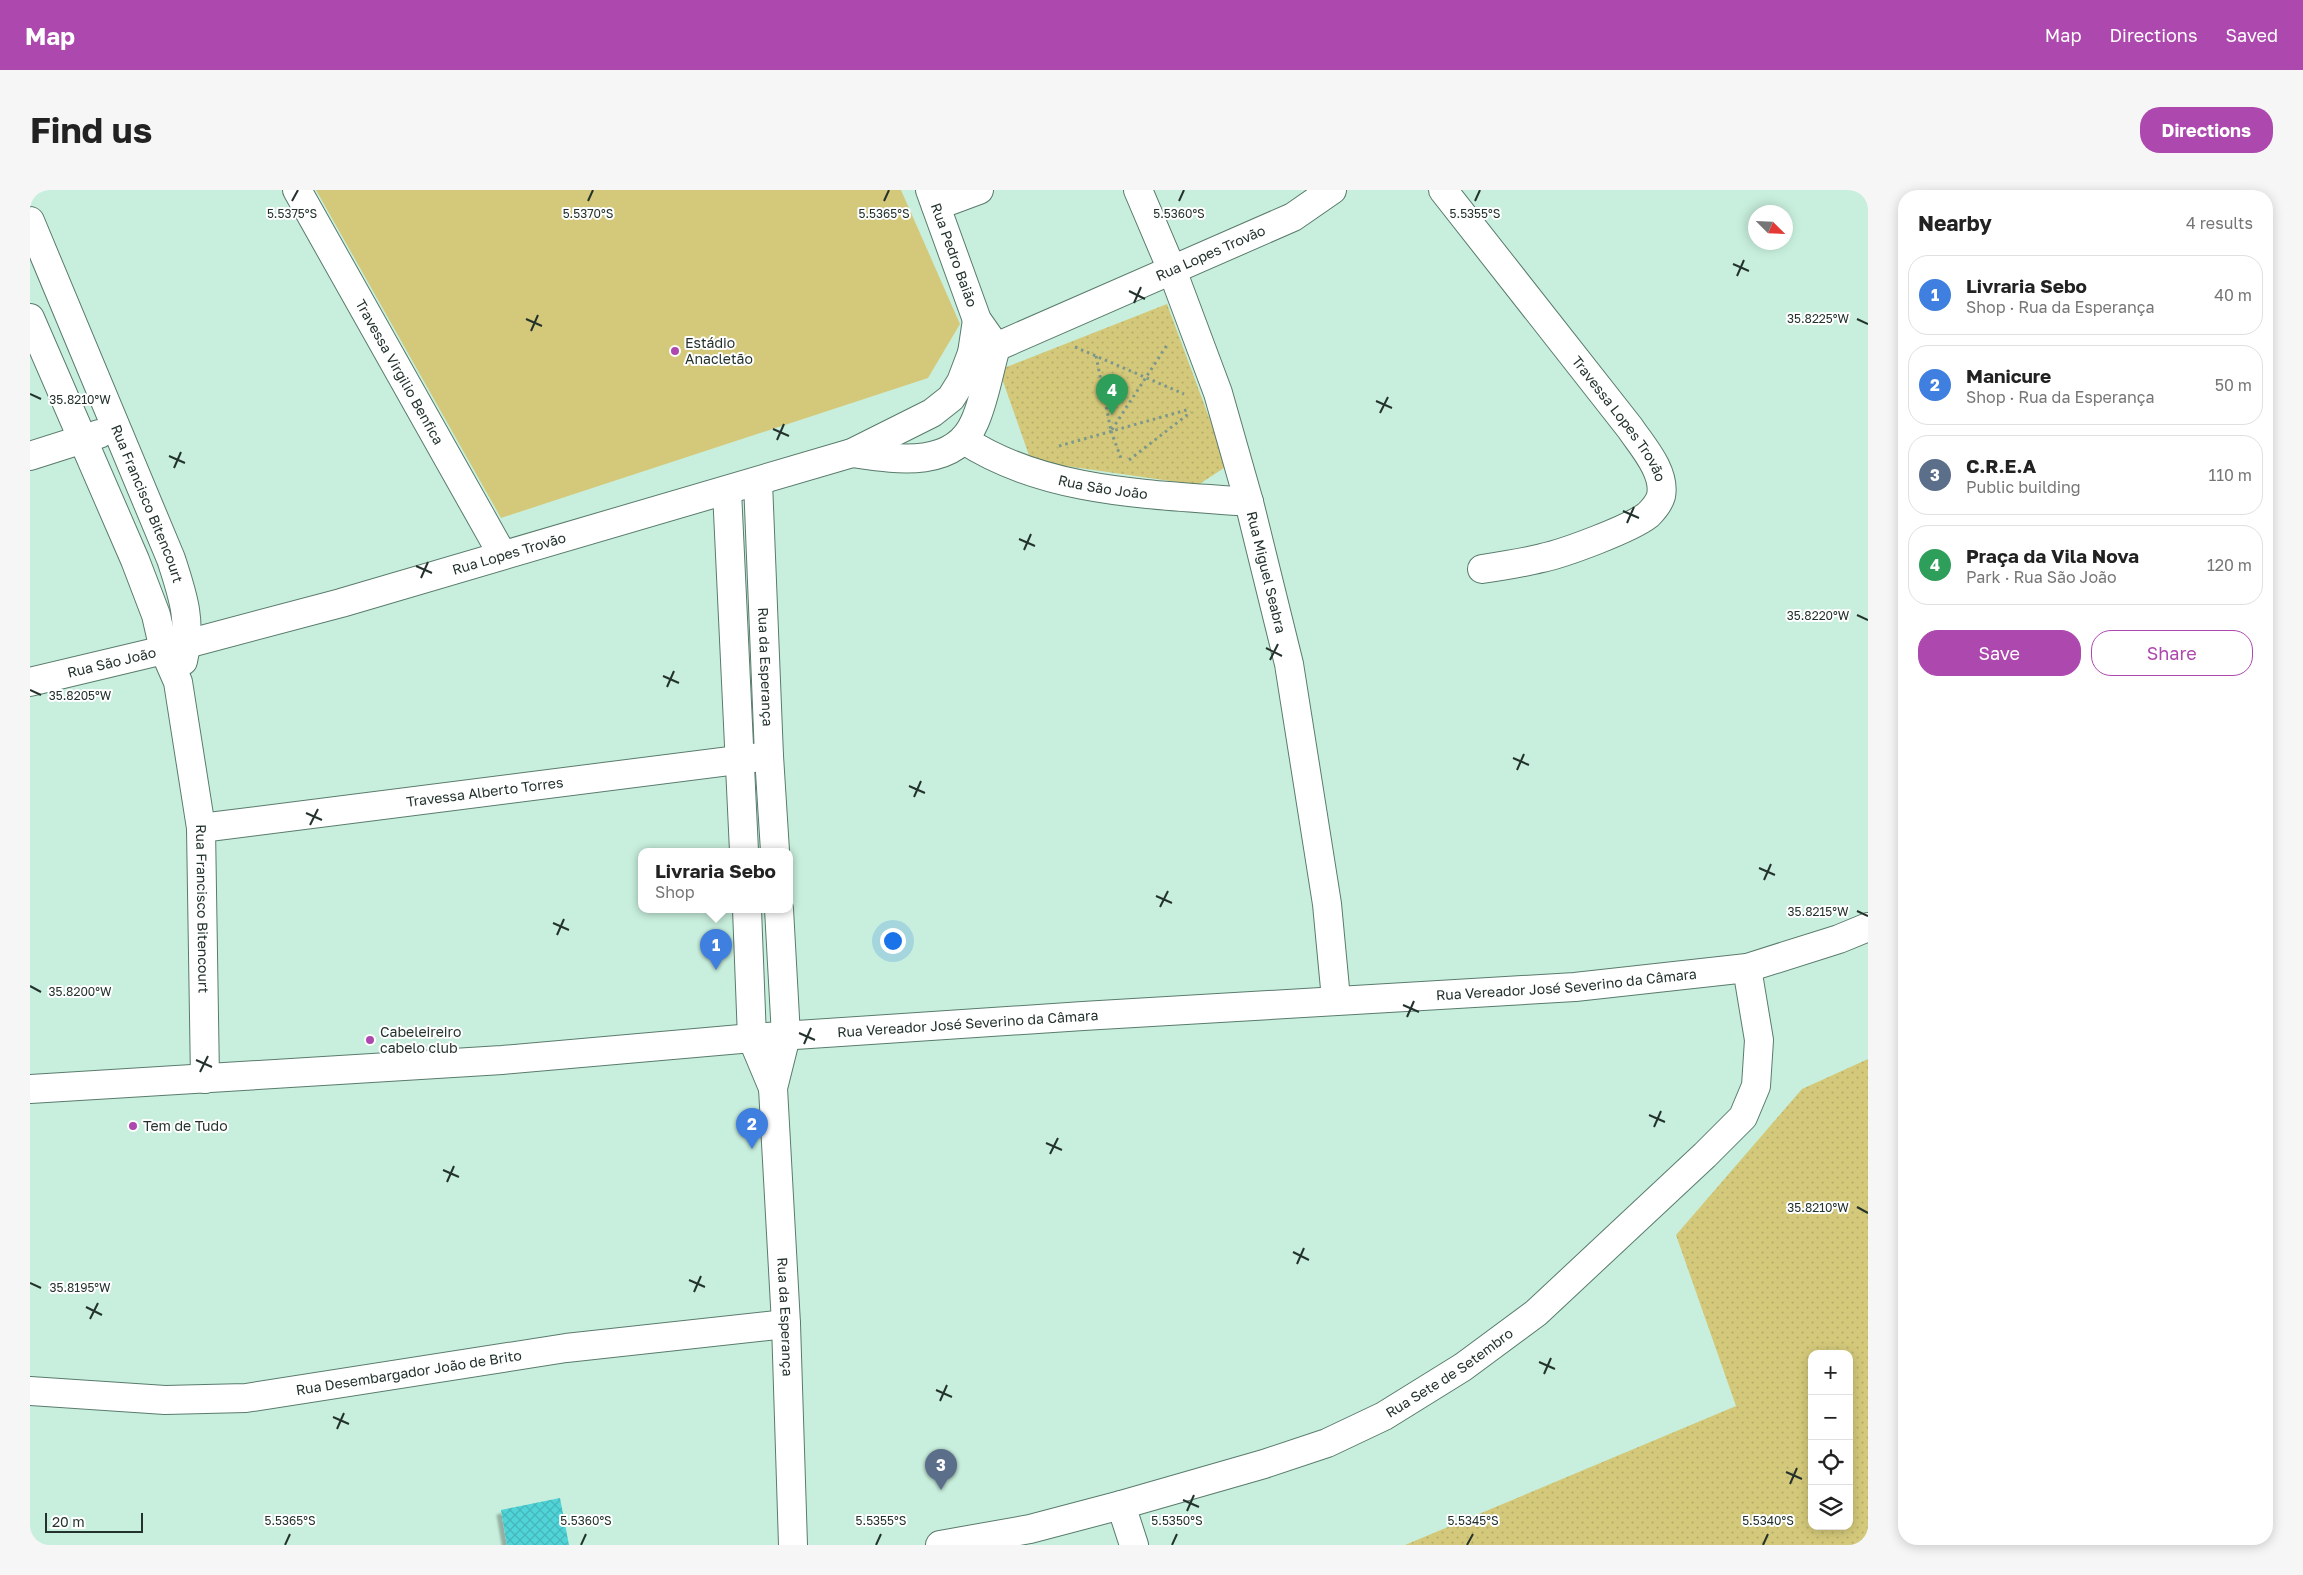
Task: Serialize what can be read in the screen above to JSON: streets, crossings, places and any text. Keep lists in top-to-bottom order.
{
  "streets": {
    "street": [
      "Rua Lopes Trovão",
      "Rua Pedro Baião",
      "Travessa Virgilio Benfica",
      "Travessa Lopes Trovão",
      "Rua São João",
      "Rua Francisco Bitencourt",
      "Rua Miguel Seabra",
      "Rua da Esperança",
      "Travessa Alberto Torres",
      "Rua Vereador José Severino da Câmara",
      "Rua Desembargador João de Brito",
      "Rua Sete de Setembro"
    ]
  },
  "crossings": [
    ["Rua Lopes Trovão", "Rua Pedro Baião"],
    ["Rua Lopes Trovão", "Travessa Virgilio Benfica"],
    ["Rua Lopes Trovão", "Rua São João"],
    ["Rua Lopes Trovão", "Rua Francisco Bitencourt"],
    ["Rua Lopes Trovão", "Rua Miguel Seabra"],
    ["Rua Lopes Trovão", "Rua da Esperança"],
    ["Rua São João", "Rua Francisco Bitencourt"],
    ["Rua São João", "Rua Miguel Seabra"],
    ["Rua Francisco Bitencourt", "Travessa Alberto Torres"],
    ["Rua Francisco Bitencourt", "Rua Vereador José Severino da Câmara"],
    ["Rua Miguel Seabra", "Rua Vereador José Severino da Câmara"],
    ["Rua da Esperança", "Travessa Alberto Torres"],
    ["Rua da Esperança", "Rua Vereador José Severino da Câmara"],
    ["Rua da Esperança", "Rua Desembargador João de Brito"],
    ["Rua Vereador José Severino da Câmara", "Rua Sete de Setembro"]
  ],
  "places": ["Estádio Anacletão", "Cabeleireiro cabelo club", "Tem de Tudo"],
  "scale_bar": "20 m",
  "north": "bottom right",
  "page": {
    "header": "Map",
    "nav": ["Map", "Directions", "Saved"],
    "buttons": [
      "Directions",
      ["Save", "Share"]
    ],
    "title": "Find us",
    "heading": ["Nearby", "4 results"],
    "list": [
      {
        "mark": "1",
        "name": "Livraria Sebo",
        "note": "Shop · Rua da Esperança",
        "value": "40 m"
      },
      {
        "mark": "2",
        "name": "Manicure",
        "note": "Shop · Rua da Esperança",
        "value": "50 m"
      },
      {
        "mark": "3",
        "name": "C.R.E.A",
        "note": "Public building",
        "value": "110 m"
      },
      {
        "mark": "4",
        "name": "Praça da Vila Nova",
        "note": "Park · Rua São João",
        "value": "120 m"
      }
    ],
    "pins": [
      "4",
      "1",
      "2",
      "3"
    ],
    "popup": ["Livraria Sebo", "Shop"],
    "map_buttons": ["+", "−"],
    "scale": "20 m"
  },
  "coordinates": [
    "5.5375°S",
    "5.5370°S",
    "5.5365°S",
    "5.5360°S",
    "5.5355°S",
    "35.8225°W",
    "35.8210°W",
    "35.8220°W",
    "35.8205°W",
    "35.8215°W",
    "35.8200°W",
    "35.8195°W",
    "5.5350°S",
    "5.5345°S",
    "5.5340°S"
  ]
}
